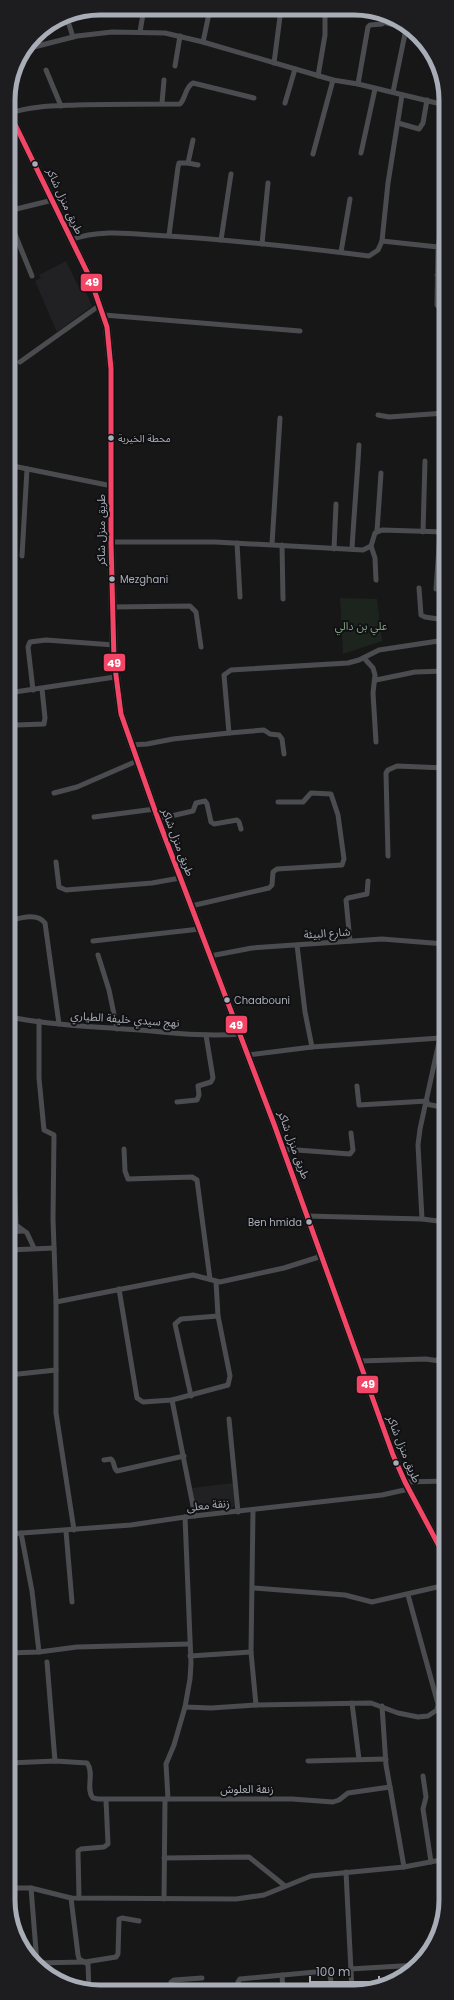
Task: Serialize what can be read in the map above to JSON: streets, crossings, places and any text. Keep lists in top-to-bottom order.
{
  "streets": {
    "main road": ["طريق منزل شاكر"],
    "street": [
      "شارع البيئة",
      "نهج سيدي خليفة الطياري",
      "زنقة معلى",
      "زنقة العلوش"
    ]
  },
  "crossings": [
    ["طريق منزل شاكر", "شارع البيئة"],
    ["طريق منزل شاكر", "نهج سيدي خليفة الطياري"],
    ["طريق منزل شاكر", "زنقة معلى"]
  ],
  "parks": ["علي بن دالي"],
  "places": [
    "محطة الخيرية",
    "Mezghani",
    "Chaabouni",
    "Ben hmida"
  ],
  "lines": ["transit line 49"],
  "scale_bar": "100 m"
}
